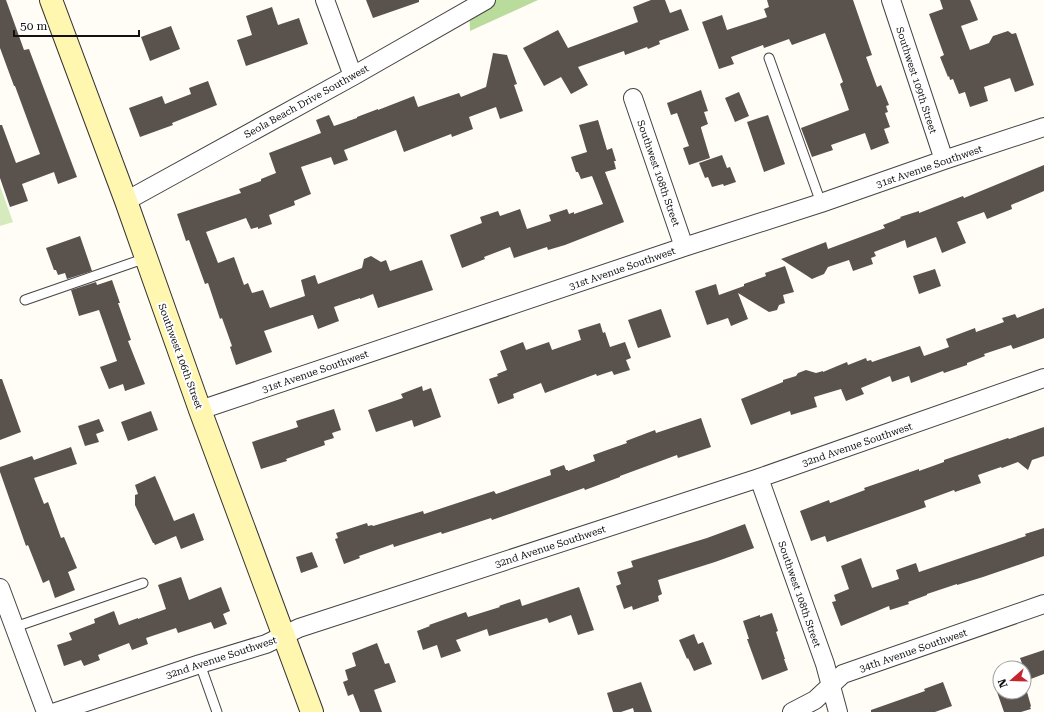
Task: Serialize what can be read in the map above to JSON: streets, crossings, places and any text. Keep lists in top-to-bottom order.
{
  "streets": {
    "street": [
      "Southwest 109th Street",
      "Seola Beach Drive Southwest",
      "31st Avenue Southwest",
      "Southwest 108th Street",
      "Southwest 106th Street",
      "32nd Avenue Southwest",
      "34th Avenue Southwest"
    ]
  },
  "crossings": [
    ["Southwest 109th Street", "31st Avenue Southwest"],
    ["Seola Beach Drive Southwest", "Southwest 106th Street"],
    ["31st Avenue Southwest", "Southwest 108th Street"],
    ["31st Avenue Southwest", "Southwest 106th Street"],
    ["Southwest 108th Street", "32nd Avenue Southwest"],
    ["Southwest 108th Street", "34th Avenue Southwest"],
    ["Southwest 106th Street", "32nd Avenue Southwest"]
  ],
  "scale_bar": "50 m",
  "north": "left"
}
